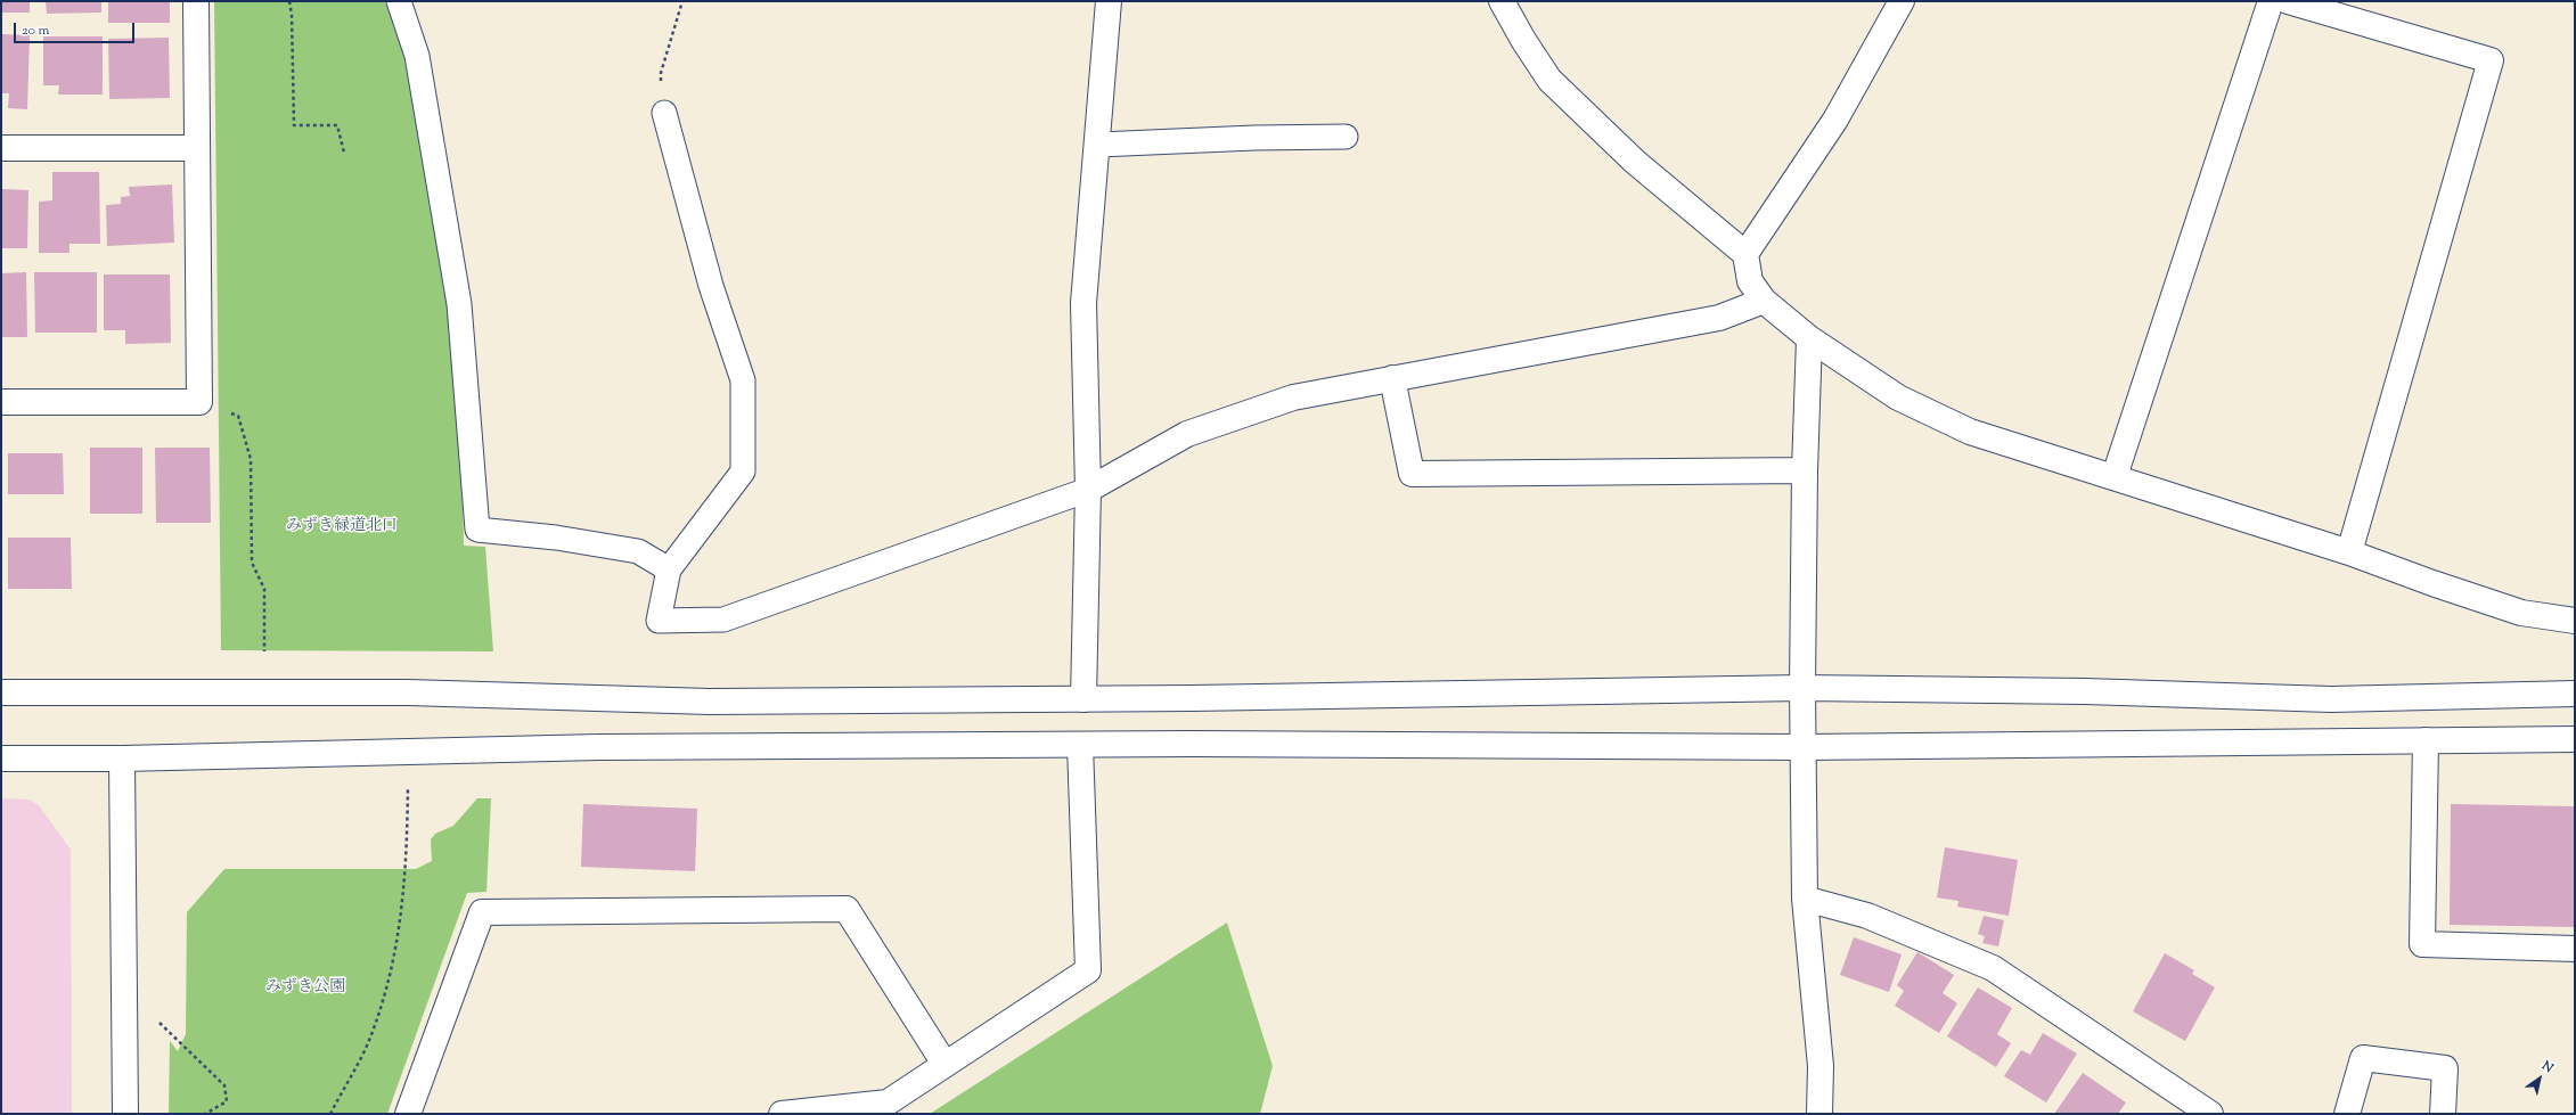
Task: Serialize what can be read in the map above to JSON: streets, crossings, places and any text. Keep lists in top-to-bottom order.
{
  "parks": ["みずき緑道北口", "みずき公園"],
  "scale_bar": "20 m",
  "north": "top right"
}
